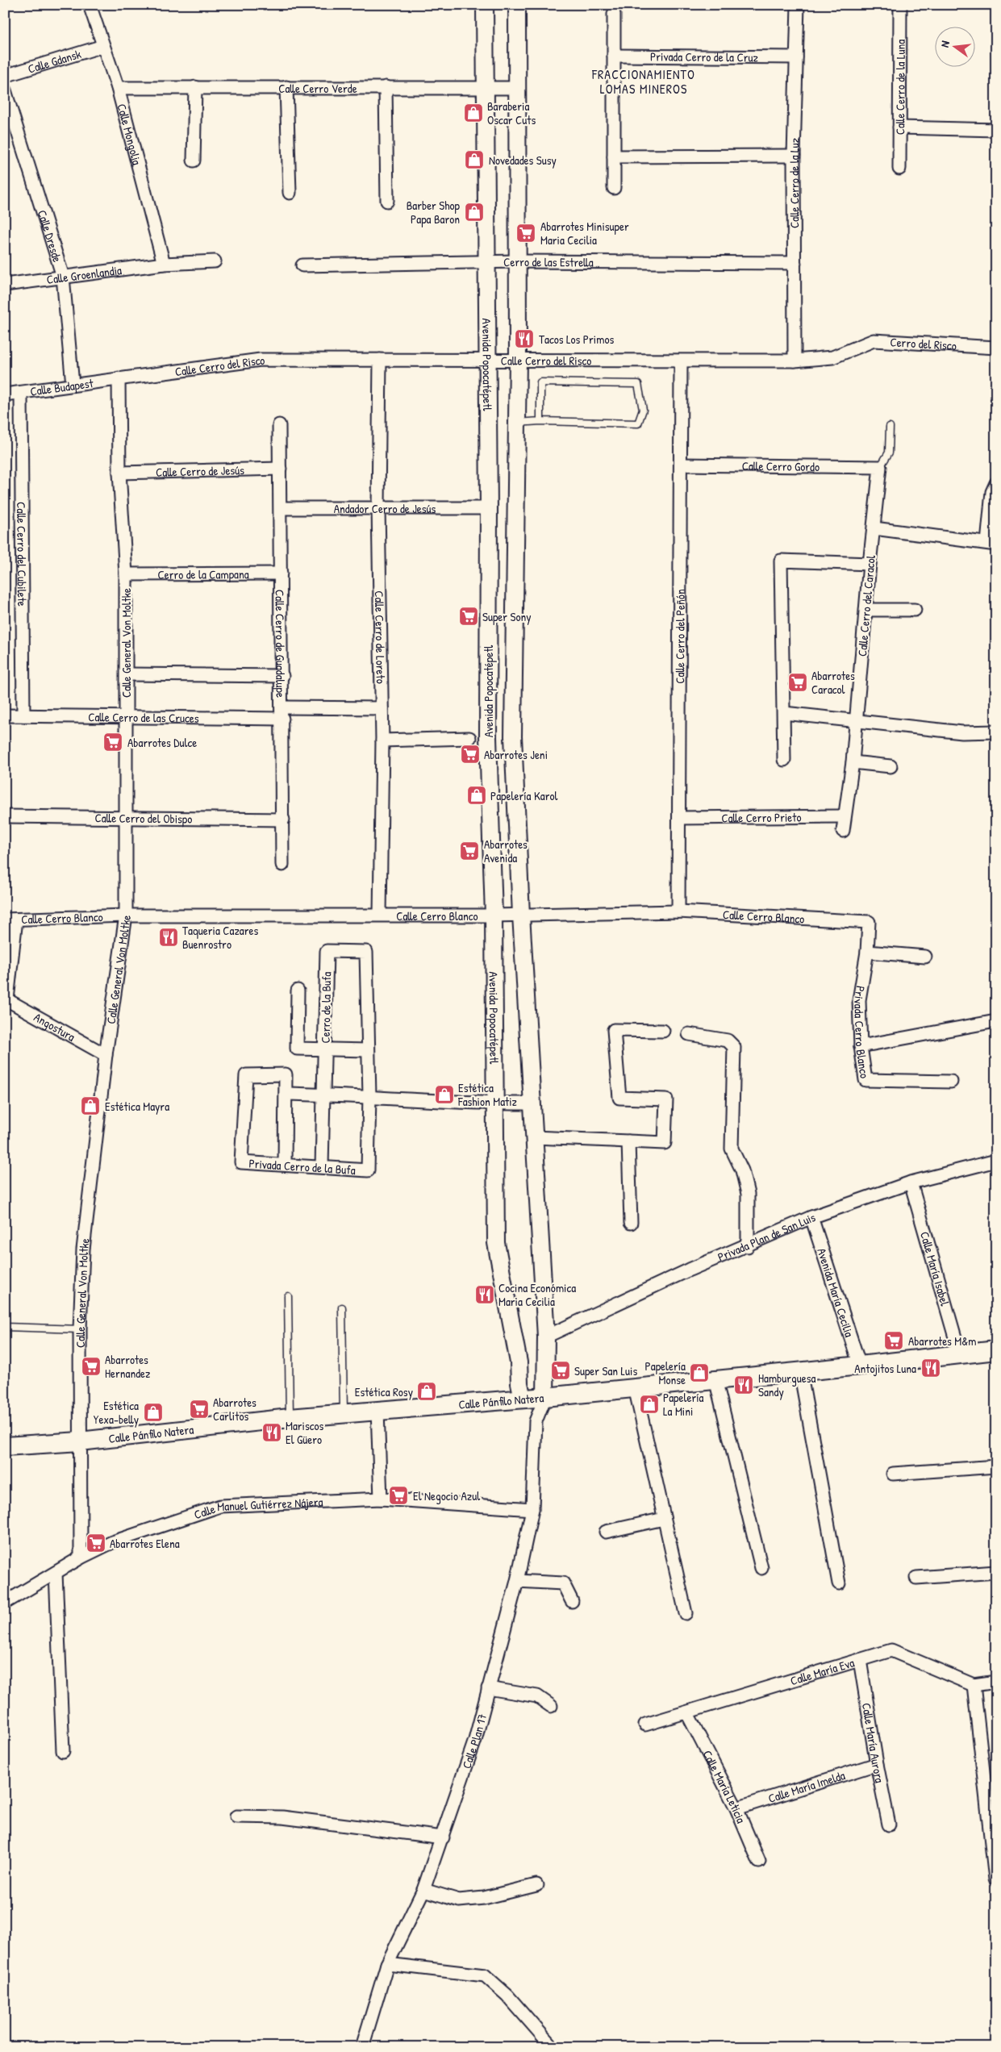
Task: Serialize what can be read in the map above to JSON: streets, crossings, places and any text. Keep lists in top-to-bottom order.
{
  "streets": {
    "main road": ["Calle Pánfilo Natera"],
    "street": [
      "Privada Cerro de la Cruz",
      "Calle Gdansk",
      "Calle Cerro de la Luna",
      "Calle Cerro Verde",
      "Calle Mongolia",
      "Calle Cerro de la Luz",
      "Calle Dresde",
      "Cerro de las Estrella",
      "Calle Groenlandia",
      "Cerro del Risco",
      "Calle Cerro del Risco",
      "Avenida Popocatépetl",
      "Calle Budapest",
      "Calle Cerro Gordo",
      "Calle Cerro de Jesús",
      "Andador Cerro de Jesús",
      "Calle Cerro del Cubilete",
      "Cerro de la Campana",
      "Calle Cerro del Caracol",
      "Calle Cerro del Peñón",
      "Calle Cerro de Loreto",
      "Calle General Von Moltke",
      "Calle Cerro de Guadalupe",
      "Calle Cerro de las Cruces",
      "Calle Cerro Prieto",
      "Calle Cerro del Obispo",
      "Calle Cerro Blanco",
      "Cerro de la Bufa",
      "Angostura",
      "Privada Cerro Blanco",
      "Privada Cerro de la Bufa",
      "Privada Plan de San Luis",
      "Calle María Isabel",
      "Avenida María Cecilia",
      "Calle Manuel Gutiérrez Nájera",
      "Calle María Eva",
      "Calle Plan 17",
      "Calle María Aurora",
      "Calle María Leticia",
      "Calle María Imelda"
    ]
  },
  "crossings": [
    ["Privada Cerro de la Cruz", "Calle Cerro de la Luz"],
    ["Calle Gdansk", "Calle Mongolia"],
    ["Calle Cerro Verde", "Calle Mongolia"],
    ["Calle Cerro Verde", "Avenida Popocatépetl"],
    ["Calle Mongolia", "Calle Groenlandia"],
    ["Calle Cerro de la Luz", "Cerro de las Estrella"],
    ["Calle Cerro de la Luz", "Calle Cerro del Risco"],
    ["Calle Dresde", "Calle Groenlandia"],
    ["Calle Dresde", "Calle Budapest"],
    ["Cerro de las Estrella", "Avenida Popocatépetl"],
    ["Cerro del Risco", "Calle Cerro del Risco"],
    ["Calle Cerro del Risco", "Avenida Popocatépetl"],
    ["Calle Cerro del Risco", "Calle Budapest"],
    ["Calle Cerro del Risco", "Calle Cerro del Peñón"],
    ["Calle Cerro del Risco", "Calle Cerro de Loreto"],
    ["Calle Cerro del Risco", "Calle General Von Moltke"],
    ["Avenida Popocatépetl", "Andador Cerro de Jesús"],
    ["Avenida Popocatépetl", "Calle Cerro Blanco"],
    ["Avenida Popocatépetl", "Privada Plan de San Luis"],
    ["Avenida Popocatépetl", "Calle Pánfilo Natera"],
    ["Avenida Popocatépetl", "Calle Plan 17"],
    ["Calle Budapest", "Calle Cerro del Cubilete"],
    ["Calle Budapest", "Calle General Von Moltke"],
    ["Calle Cerro Gordo", "Calle Cerro del Caracol"],
    ["Calle Cerro Gordo", "Calle Cerro del Peñón"],
    ["Calle Cerro de Jesús", "Calle General Von Moltke"],
    ["Calle Cerro de Jesús", "Calle Cerro de Guadalupe"],
    ["Andador Cerro de Jesús", "Calle Cerro de Loreto"],
    ["Andador Cerro de Jesús", "Calle Cerro de Guadalupe"],
    ["Calle Cerro del Cubilete", "Calle Cerro de las Cruces"],
    ["Cerro de la Campana", "Calle General Von Moltke"],
    ["Cerro de la Campana", "Calle Cerro de Guadalupe"],
    ["Calle Cerro del Caracol", "Calle Cerro Prieto"],
    ["Calle Cerro del Peñón", "Calle Cerro Prieto"],
    ["Calle Cerro del Peñón", "Calle Cerro Blanco"],
    ["Calle Cerro de Loreto", "Calle Cerro de las Cruces"],
    ["Calle Cerro de Loreto", "Calle Cerro Blanco"],
    ["Calle General Von Moltke", "Calle Cerro de las Cruces"],
    ["Calle General Von Moltke", "Calle Cerro del Obispo"],
    ["Calle General Von Moltke", "Calle Cerro Blanco"],
    ["Calle General Von Moltke", "Angostura"],
    ["Calle General Von Moltke", "Calle Pánfilo Natera"],
    ["Calle General Von Moltke", "Calle Manuel Gutiérrez Nájera"],
    ["Calle Cerro de Guadalupe", "Calle Cerro de las Cruces"],
    ["Calle Cerro de Guadalupe", "Calle Cerro del Obispo"],
    ["Calle Cerro Blanco", "Privada Cerro Blanco"],
    ["Cerro de la Bufa", "Privada Cerro de la Bufa"],
    ["Privada Plan de San Luis", "Calle María Isabel"],
    ["Privada Plan de San Luis", "Avenida María Cecilia"],
    ["Calle María Isabel", "Calle Pánfilo Natera"],
    ["Avenida María Cecilia", "Calle Pánfilo Natera"],
    ["Calle Pánfilo Natera", "Calle Plan 17"],
    ["Calle Manuel Gutiérrez Nájera", "Calle Plan 17"],
    ["Calle María Eva", "Calle María Aurora"],
    ["Calle María Eva", "Calle María Leticia"],
    ["Calle María Aurora", "Calle María Imelda"],
    ["Calle María Leticia", "Calle María Imelda"]
  ],
  "districts": ["FRACCIONAMIENTO LOMAS MINEROS"],
  "places": {
    "shop": [
      "Baraberia Oscar Cuts",
      "Novedades Susy",
      "Barber Shop Papa Baron",
      "Papelería Karol",
      "Estética Fashion Matiz",
      "Estética Mayra",
      "Papelería Monse",
      "Estética Rosy",
      "Papelería La Mini",
      "Estética Yexa-belly"
    ],
    "supermarket": [
      "Abarrotes Minisuper Maria Cecilia",
      "Super Sony",
      "Abarrotes Caracol",
      "Abarrotes Dulce",
      "Abarrotes Jeni",
      "Abarrotes Avenida",
      "Abarrotes M&m",
      "Abarrotes Hernandez",
      "Super San Luis",
      "Abarrotes Carlitos",
      "El Negocio Azul",
      "Abarrotes Elena"
    ],
    "restaurant": [
      "Tacos Los Primos",
      "Taqueria Cazares Buenrostro",
      "Cocina Económica Maria Cecilia",
      "Antojitos Luna",
      "Hamburguesa Sandy",
      "Mariscos El Güero"
    ]
  },
  "north": "left"
}
